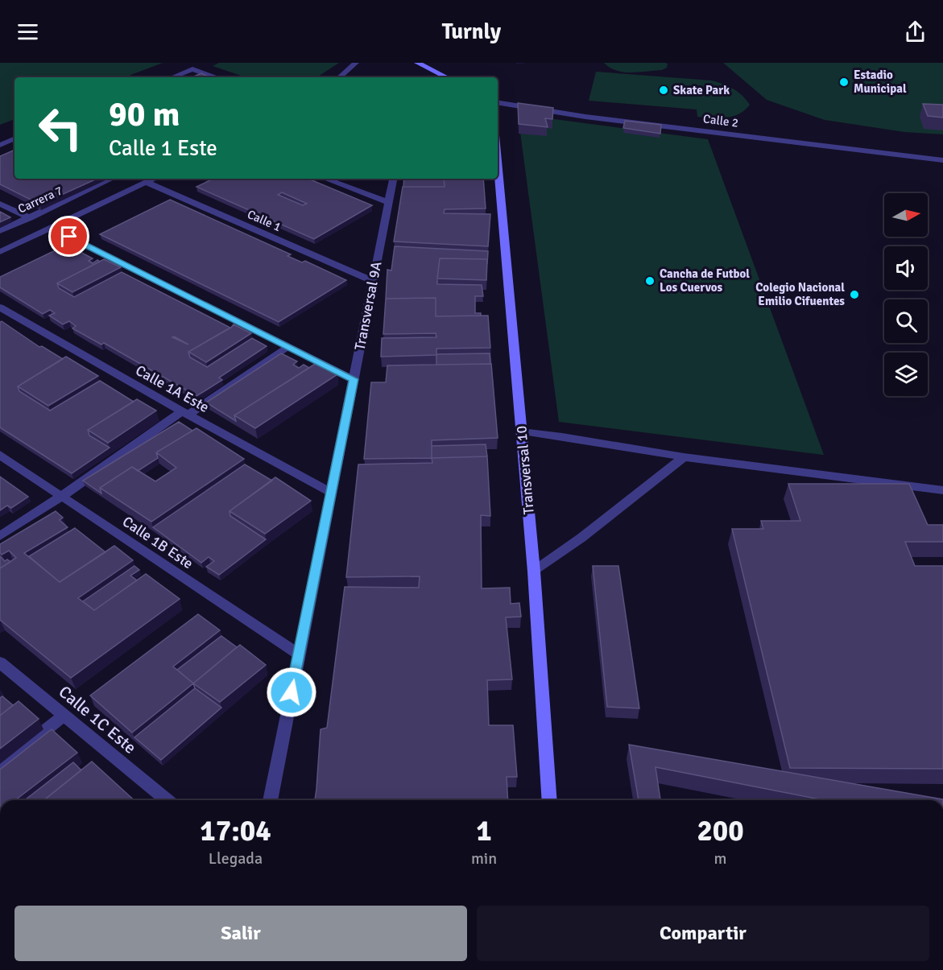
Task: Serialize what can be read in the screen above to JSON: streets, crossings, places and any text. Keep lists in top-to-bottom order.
{
  "streets": {
    "main road": ["Transversal 10"],
    "street": [
      "Calle 2",
      "Carrera 7",
      "Calle 1",
      "Transversal 9A",
      "Calle 1A Este",
      "Calle 1B Este",
      "Calle 1C Este"
    ]
  },
  "crossings": [
    ["Calle 1", "Transversal 9A"],
    ["Transversal 9A", "Calle 1A Este"],
    ["Transversal 9A", "Calle 1B Este"]
  ],
  "places": [
    "Estadio Municipal",
    "Skate Park",
    "Cancha de Futbol Los Cuervos",
    "Colegio Nacional Emilio Cifuentes"
  ],
  "north": "right",
  "page": {
    "header": "Turnly",
    "turn": ["90 m", "Calle 1 Este"],
    "eta": [
      "17:04",
      "Llegada",
      "1",
      "min",
      "200",
      "m"
    ],
    "buttons": ["Salir", "Compartir"]
  }
}
